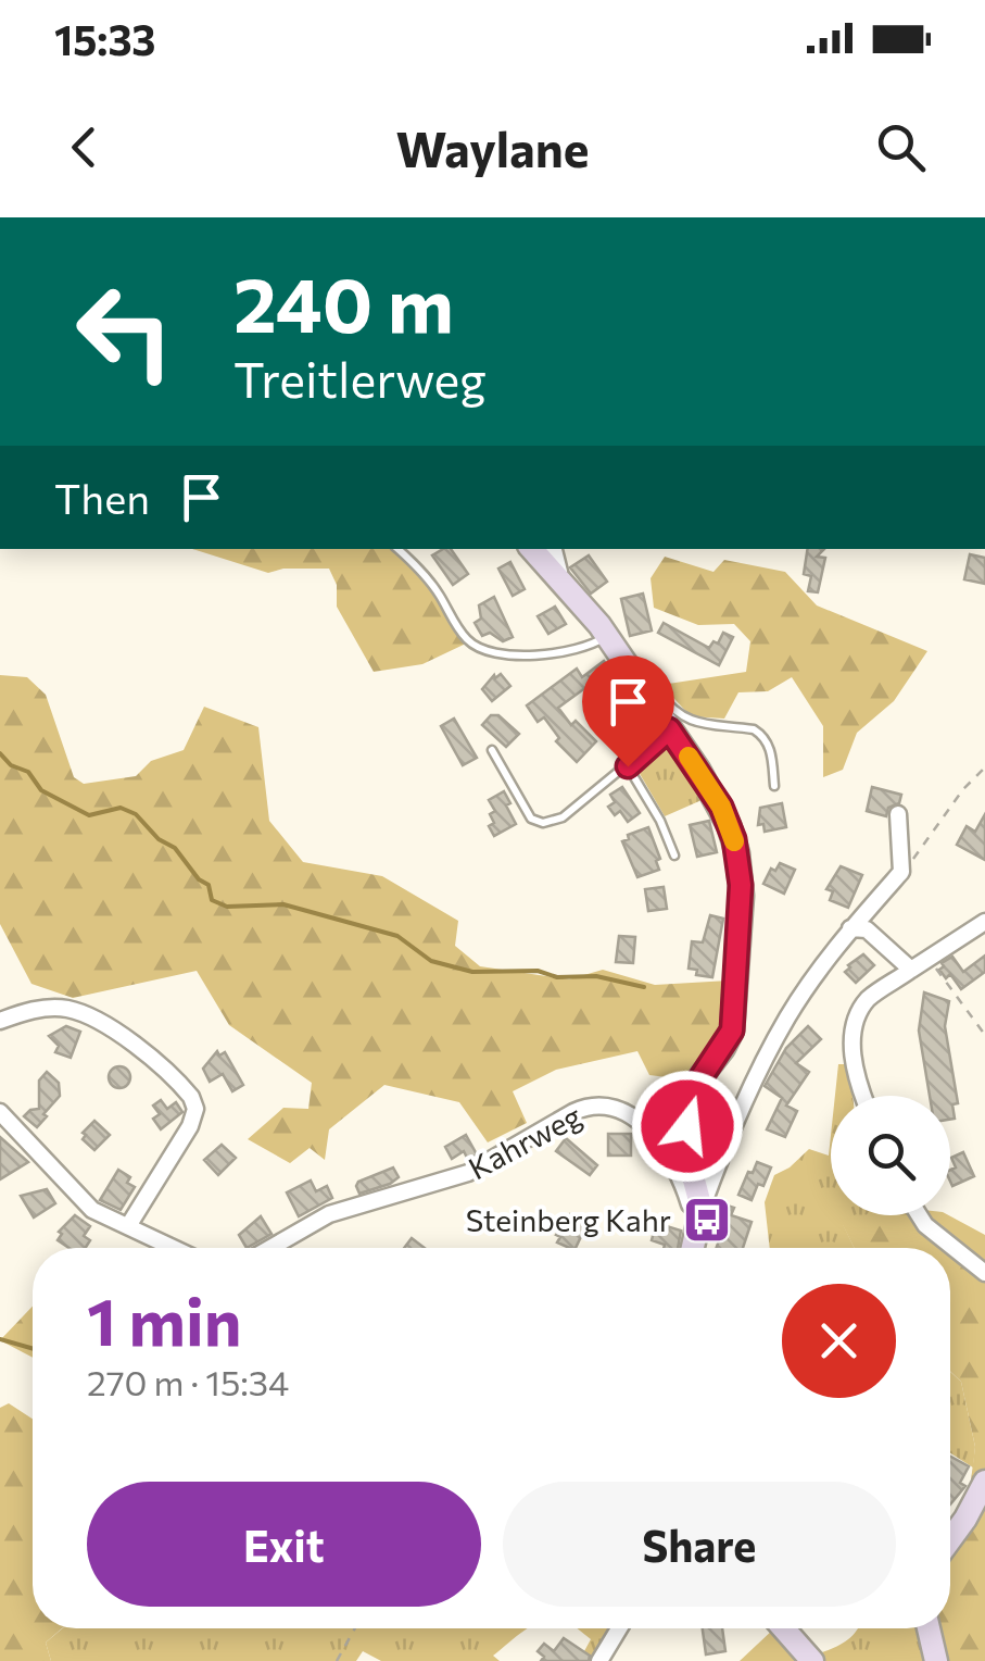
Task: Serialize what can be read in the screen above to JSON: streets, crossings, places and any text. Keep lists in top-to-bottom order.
{
  "streets": {
    "street": ["Kahrweg"]
  },
  "places": {
    "bus stop": ["Steinberg Kahr"]
  },
  "page": {
    "status": "15:33",
    "header": "Waylane",
    "turn": ["240 m", "Treitlerweg"],
    "then": "Then",
    "heading": ["1 min", "270 m · 15:34"],
    "buttons": ["Exit", "Share"]
  }
}
